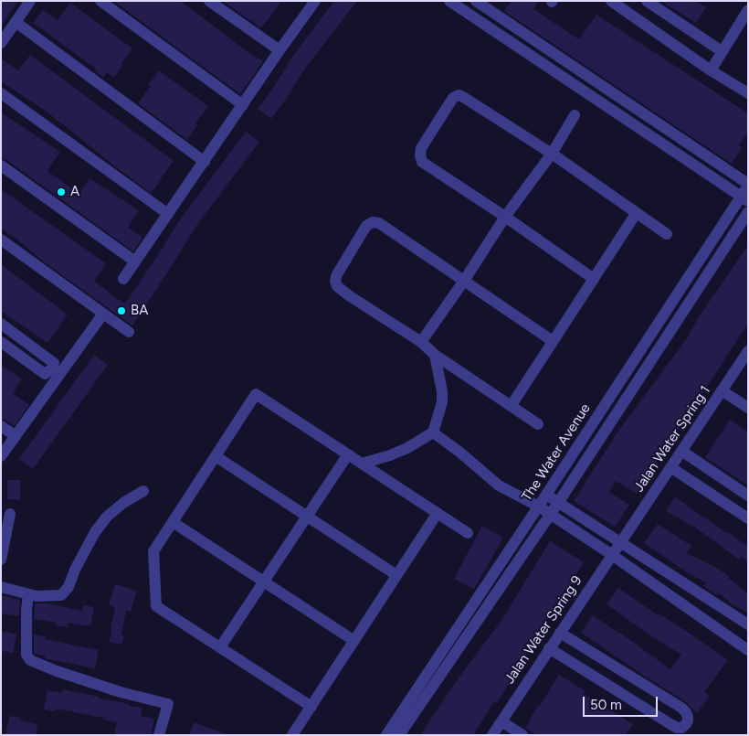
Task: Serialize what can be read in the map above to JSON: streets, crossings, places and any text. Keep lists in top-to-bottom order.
{
  "streets": {
    "street": ["Jalan Water Spring 1", "The Water Avenue", "Jalan Water Spring 9"]
  },
  "crossings": [
    ["Jalan Water Spring 1", "Jalan Water Spring 9"]
  ],
  "places": ["A", "BA"],
  "scale_bar": "50 m"
}
